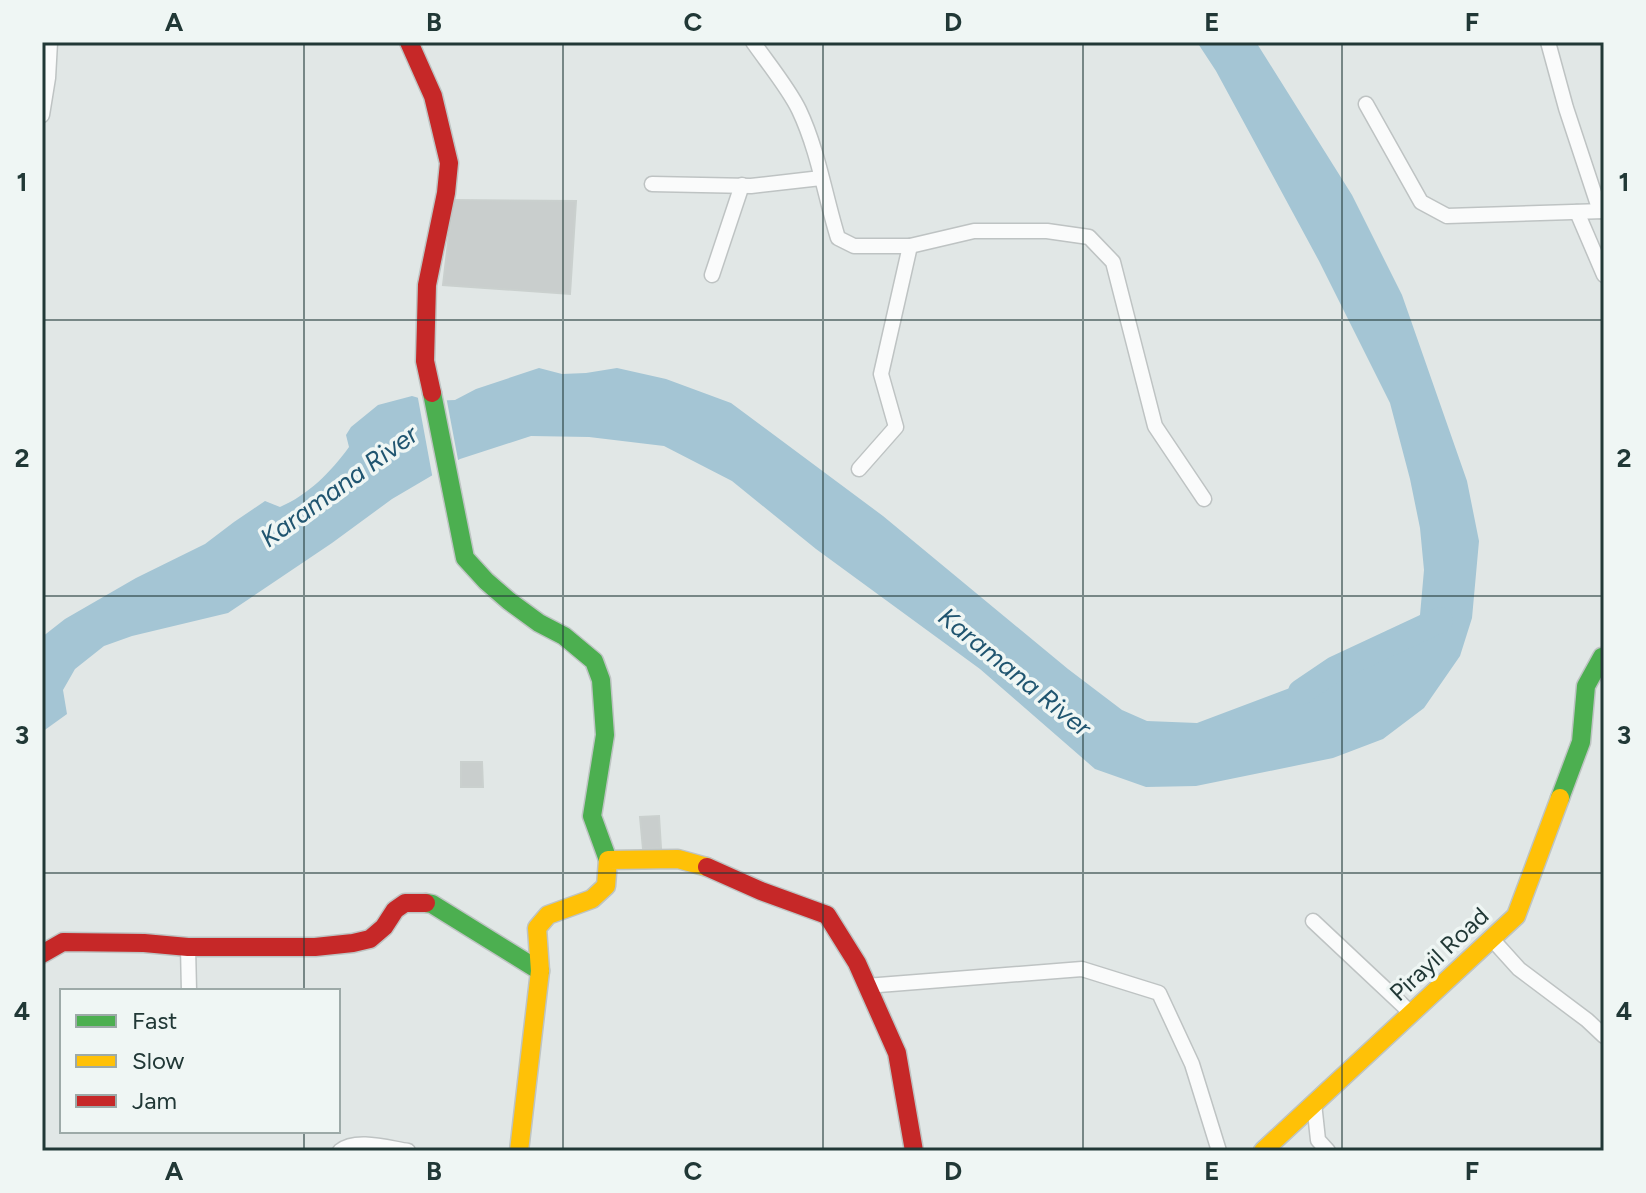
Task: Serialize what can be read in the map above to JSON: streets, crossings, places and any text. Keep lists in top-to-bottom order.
{
  "streets": {
    "street": ["Pirayil Road"]
  },
  "water": ["Karamana River"],
  "legend": ["Fast", "Slow", "Jam"],
  "grid": {
    "columns": [
      "A",
      "B",
      "C",
      "D",
      "E",
      "F"
    ],
    "rows": [
      "1",
      "2",
      "3",
      "4"
    ]
  }
}
